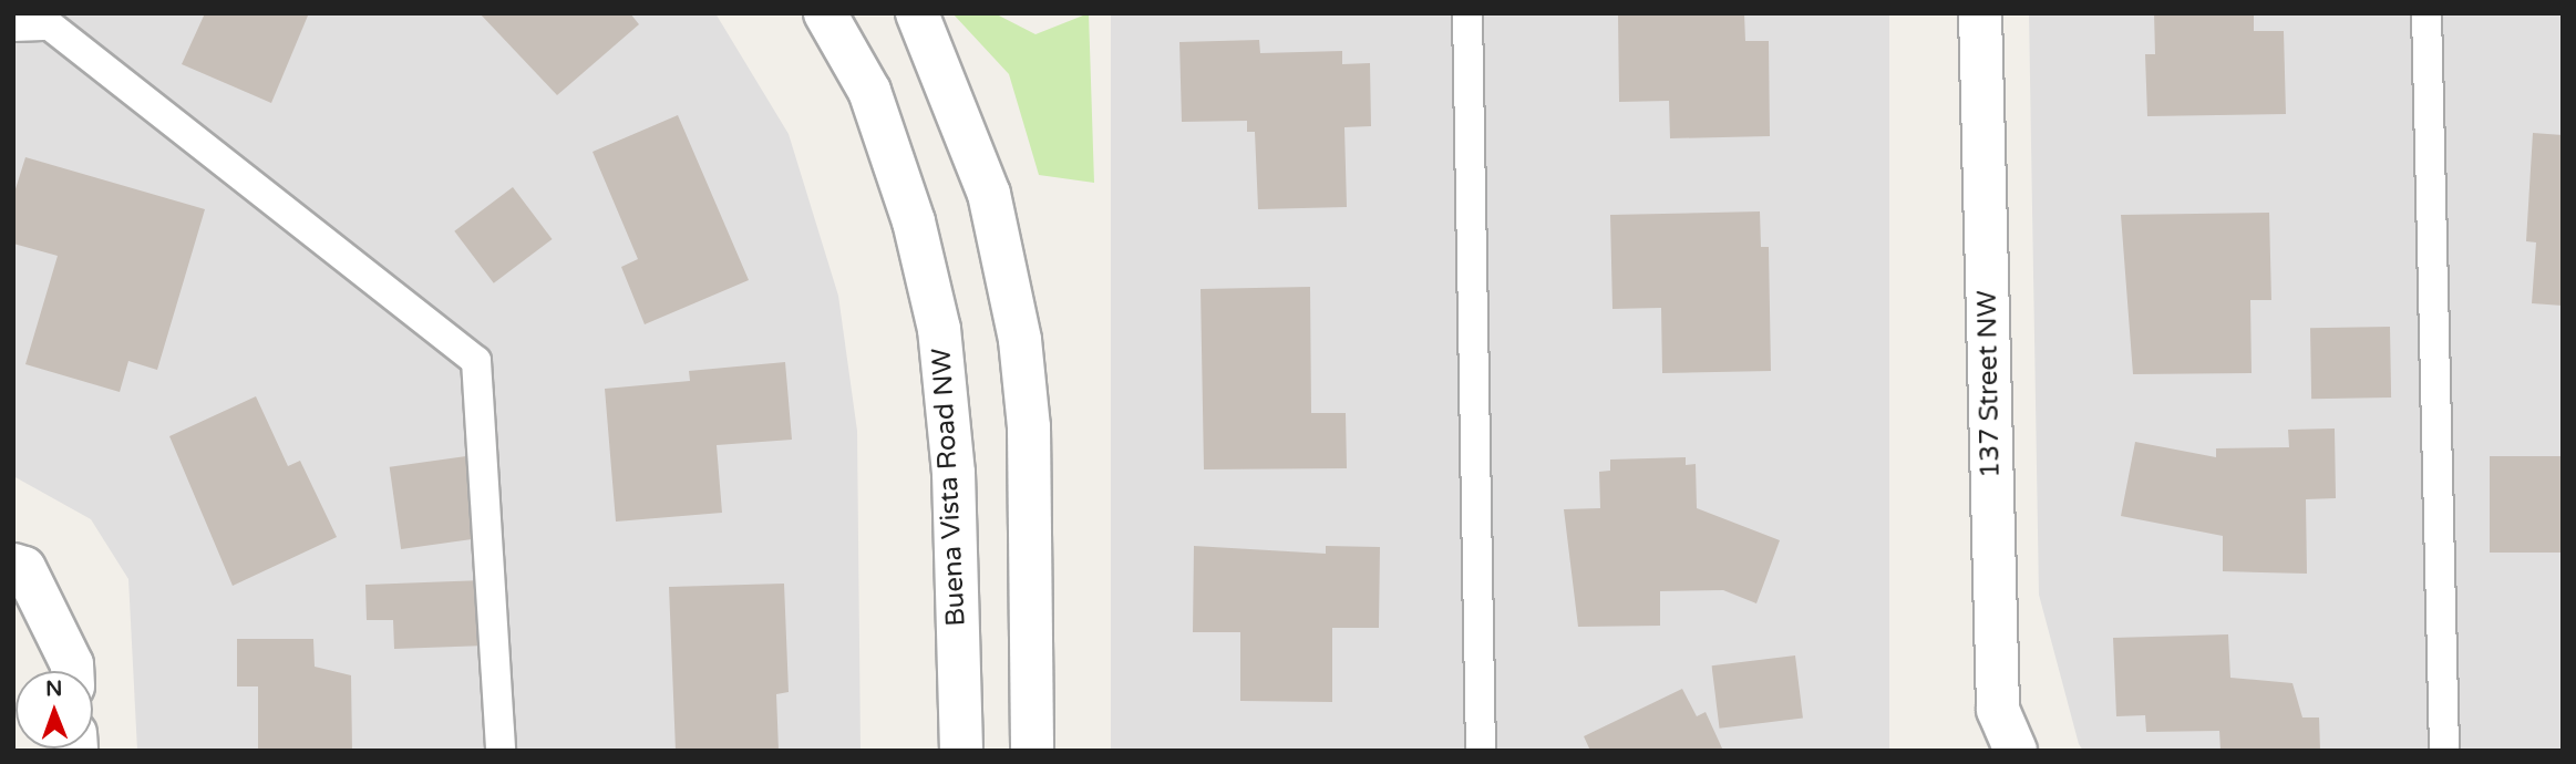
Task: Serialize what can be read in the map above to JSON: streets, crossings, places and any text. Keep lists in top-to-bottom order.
{
  "streets": {
    "street": ["137 Street NW", "Buena Vista Road NW"]
  },
  "north": "top"
}
